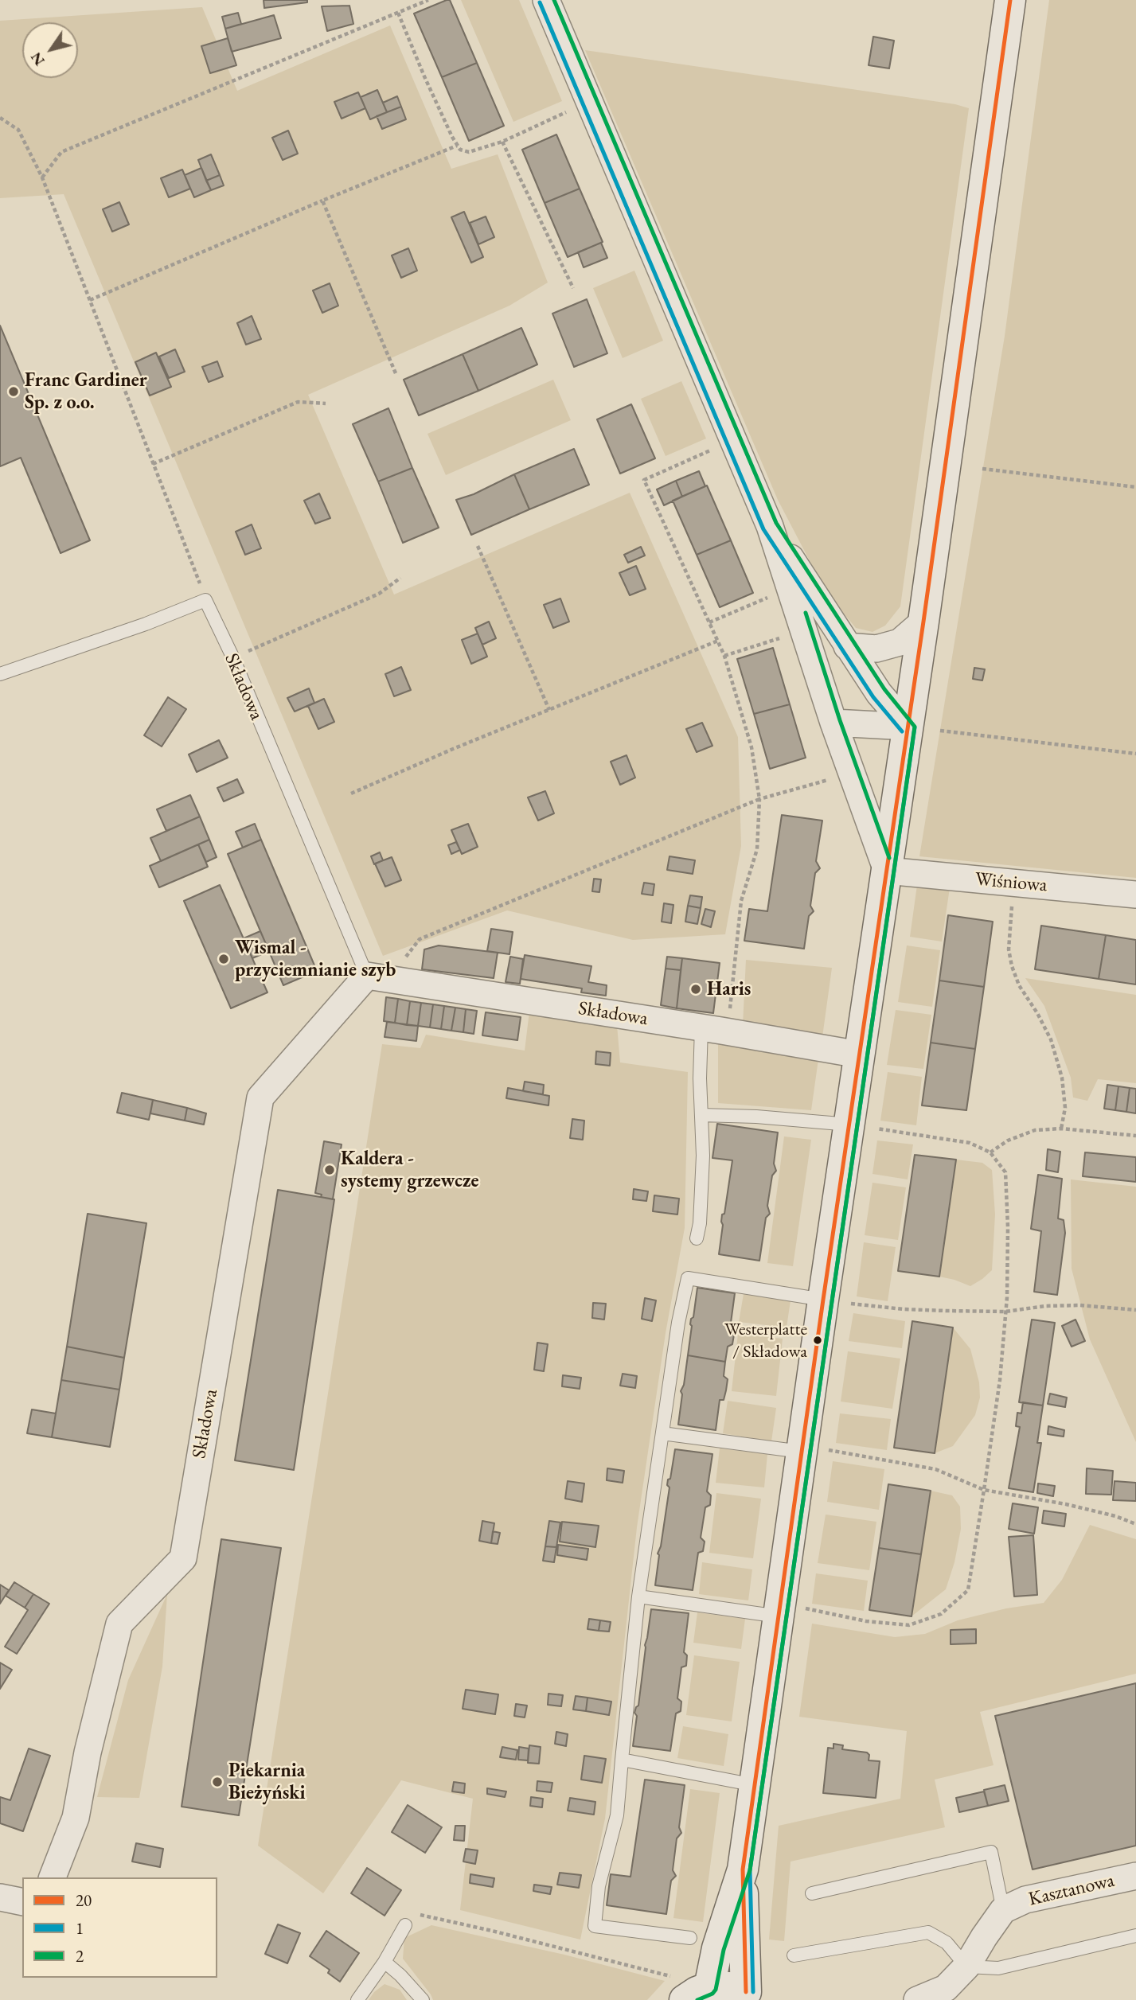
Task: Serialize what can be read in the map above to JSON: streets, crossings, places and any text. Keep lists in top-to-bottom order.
{
  "streets": {
    "street": ["Składowa", "Wiśniowa", "Kasztanowa"]
  },
  "places": [
    "Franc Gardiner Sp. z o.o.",
    "Wismal - przyciemnianie szyb",
    "Haris",
    "Kaldera - systemy grzewcze",
    "Westerplatte / Składowa",
    "Piekarnia Bieżyński"
  ],
  "lines": ["transit line 20", "transit line 2", "transit line 1"],
  "legend": ["20", "1", "2"],
  "north": "bottom left"
}
